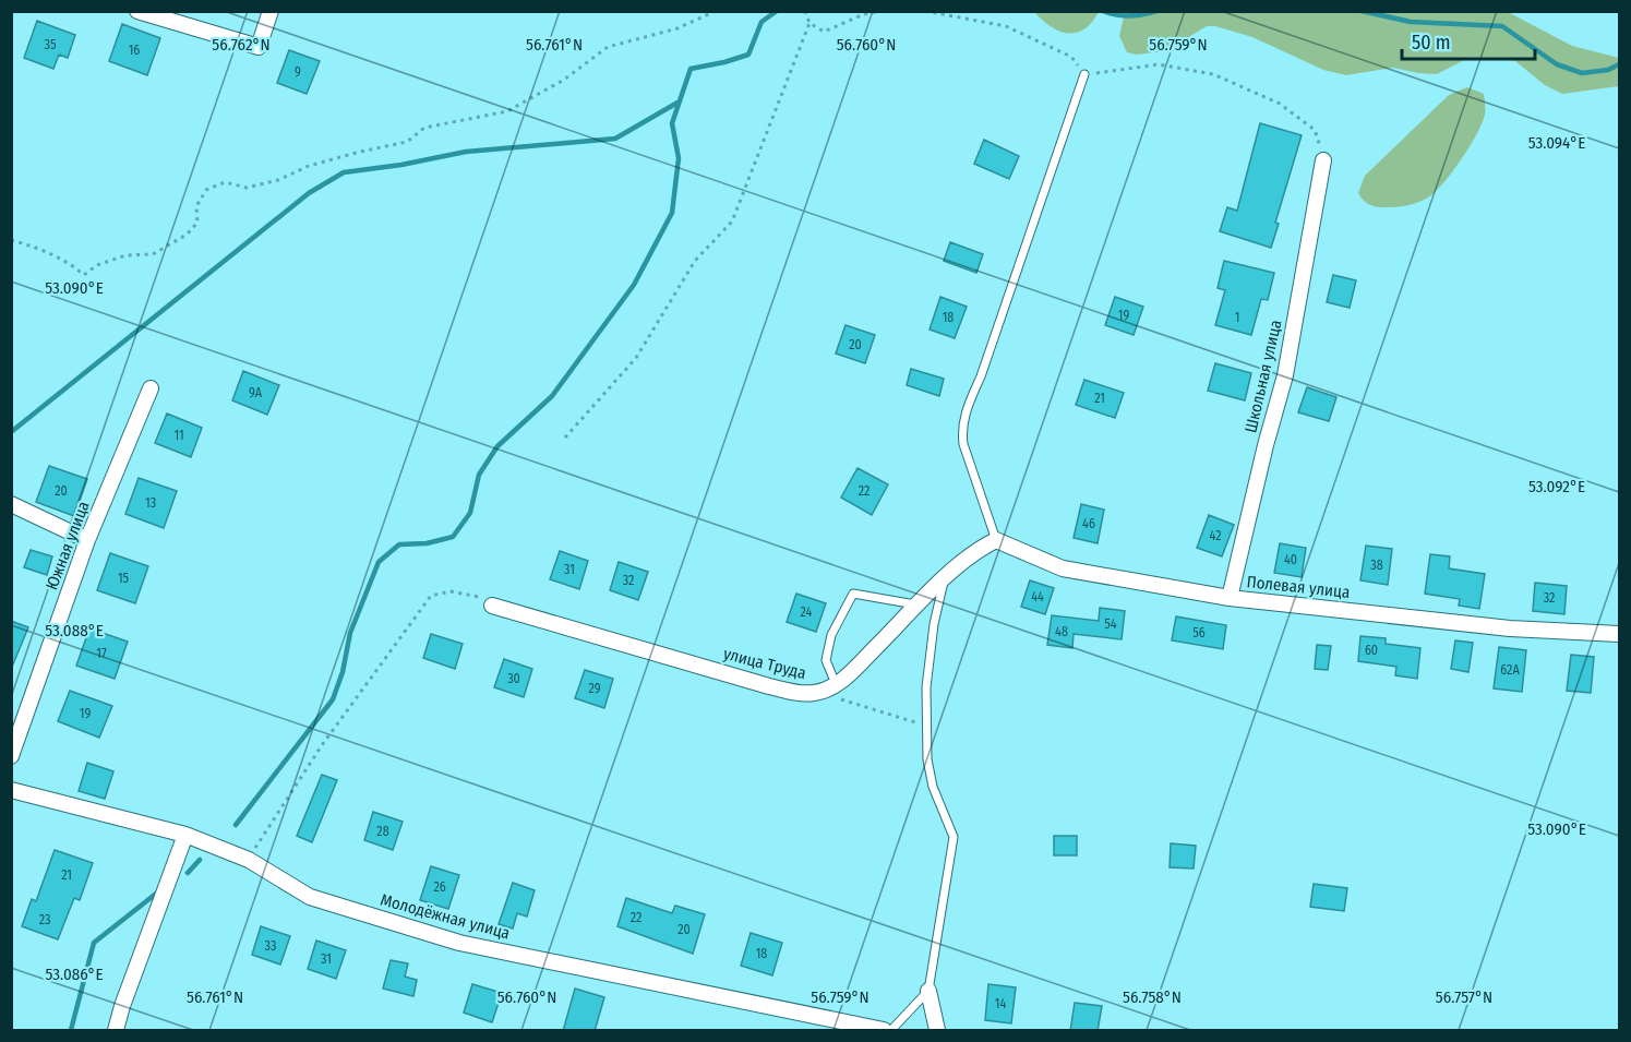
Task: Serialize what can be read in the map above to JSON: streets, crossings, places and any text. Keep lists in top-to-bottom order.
{
  "streets": {
    "street": [
      "Школьная улица",
      "Южная улица",
      "Полевая улица",
      "улица Труда",
      "Молодёжная улица"
    ]
  },
  "crossings": [
    ["Школьная улица", "Полевая улица"],
    ["Полевая улица", "улица Труда"]
  ],
  "house_numbers": [
    "35",
    "16",
    "9",
    "19",
    "18",
    "1",
    "20",
    "9А",
    "21",
    "11",
    "20",
    "22",
    "13",
    "46",
    "42",
    "40",
    "38",
    "31",
    "15",
    "32",
    "44",
    "32",
    "24",
    "54",
    "48",
    "56",
    "60",
    "17",
    "62А",
    "30",
    "29",
    "19",
    "28",
    "21",
    "26",
    "22",
    "23",
    "20",
    "33",
    "18",
    "31",
    "14"
  ],
  "scale_bar": "50 m",
  "coordinates": [
    "56.762°N",
    "56.761°N",
    "56.760°N",
    "56.759°N",
    "53.094°E",
    "53.090°E",
    "53.092°E",
    "53.088°E",
    "53.086°E",
    "56.758°N",
    "56.757°N"
  ]
}
